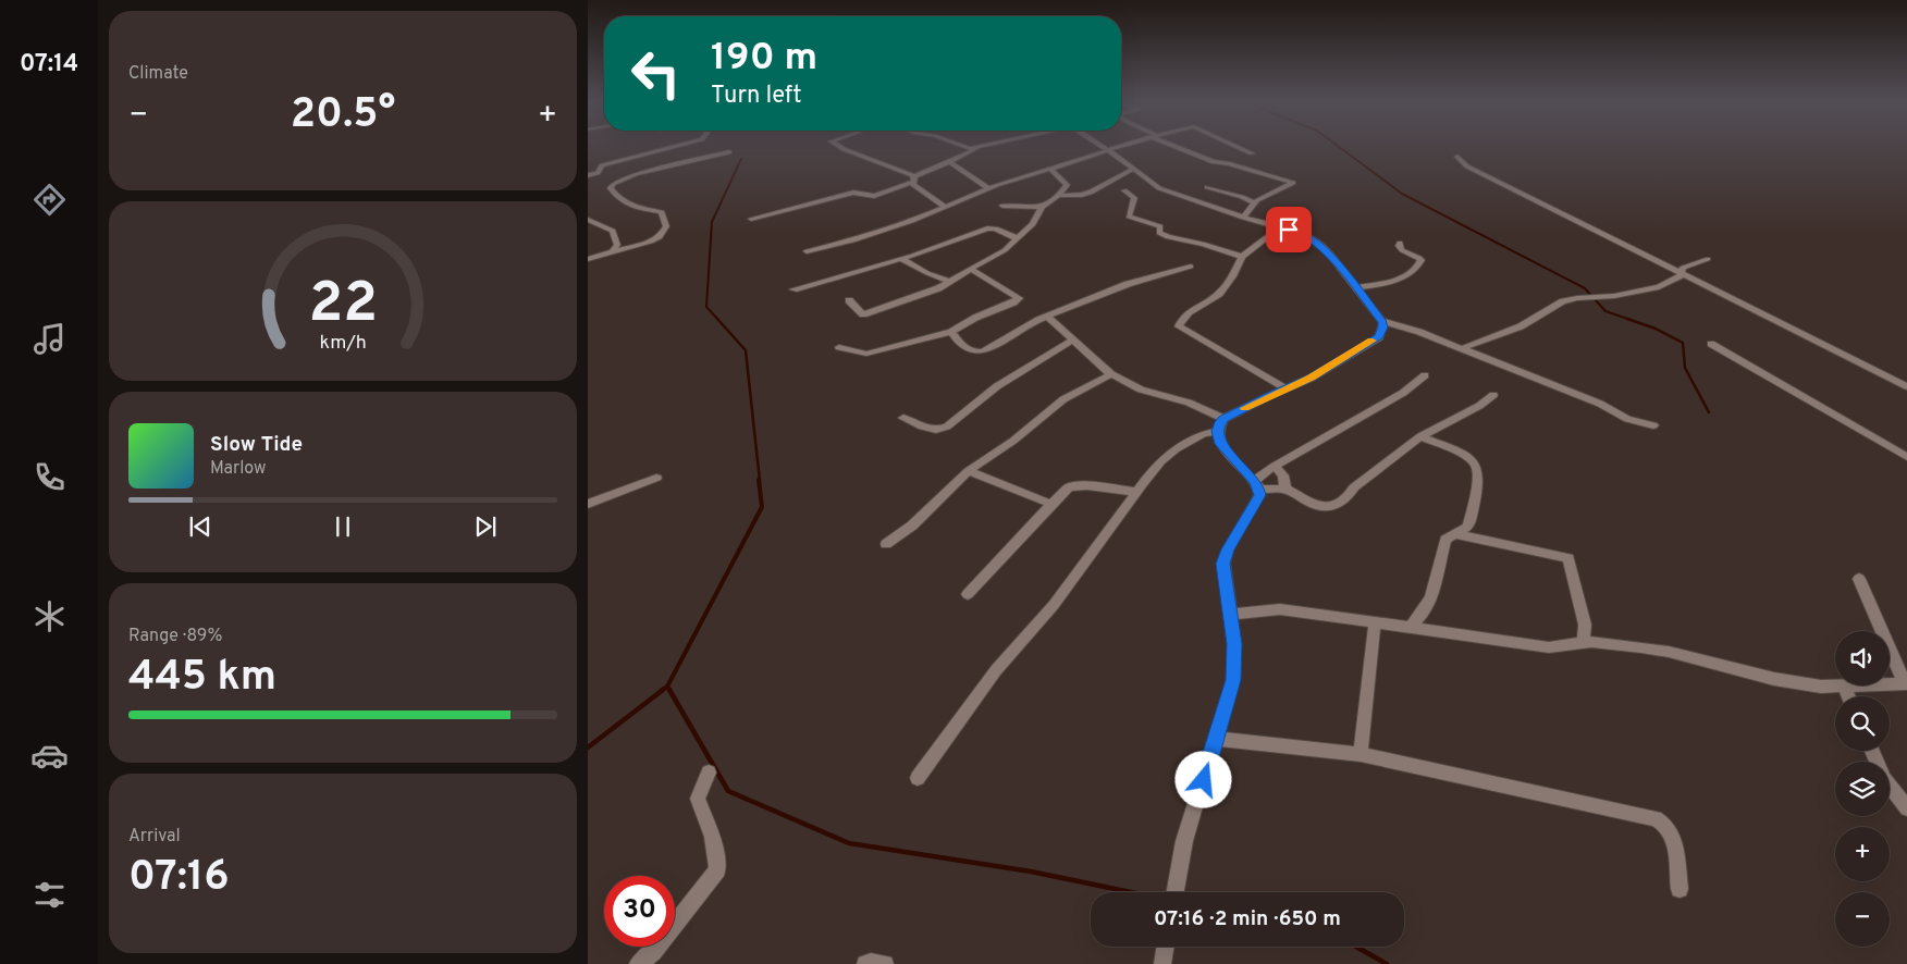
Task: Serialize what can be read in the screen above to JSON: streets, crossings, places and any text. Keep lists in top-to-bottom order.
{
  "page": {
    "tabs": "07:14",
    "tile": [
      "Climate",
      ["Range · 89%", "445 km"],
      ["Arrival", "07:16"]
    ],
    "turn": ["190 m", "Turn left"],
    "heat": ["−", "20.5°", "+"],
    "song": ["Slow Tide", "Marlow"],
    "map_buttons": ["+", "−"],
    "limit": "30",
    "trip": "07:16 · 2 min · 650 m",
    "gauge": ["22", "km/h"]
  }
}
